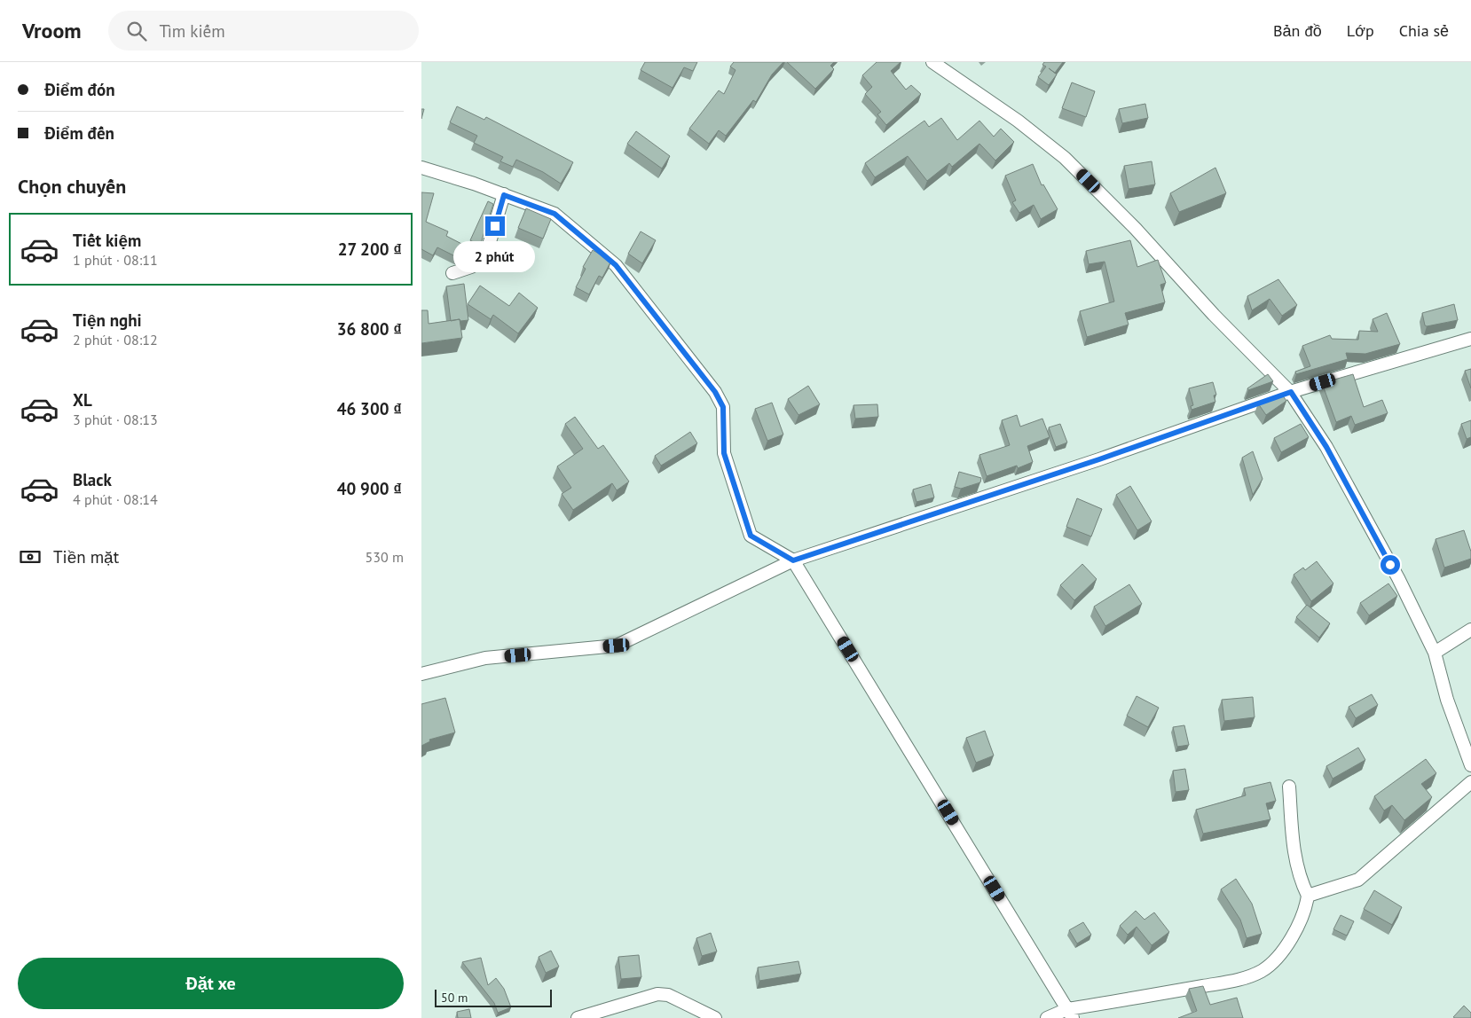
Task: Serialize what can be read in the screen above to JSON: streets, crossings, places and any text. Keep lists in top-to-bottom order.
{
  "scale_bar": "50 m",
  "page": {
    "header": "Vroom",
    "search": "Tìm kiếm",
    "nav": ["Bản đồ", "Lớp", "Chia sẻ"],
    "banner": ["Điểm đón", "Điểm đến"],
    "heading": "Chọn chuyến",
    "list": [
      {
        "name": "Tiết kiệm",
        "note": "1 phút · 08:11",
        "value": "27 200 ₫"
      },
      {
        "name": "Tiện nghi",
        "note": "2 phút · 08:12",
        "value": "36 800 ₫"
      },
      {
        "name": "XL",
        "note": "3 phút · 08:13",
        "value": "46 300 ₫"
      },
      {
        "name": "Black",
        "note": "4 phút · 08:14",
        "value": "40 900 ₫"
      }
    ],
    "bubble": "2 phút",
    "pay": ["Tiền mặt", "530 m"],
    "buttons": "Đặt xe",
    "scale": "50 m"
  }
}
